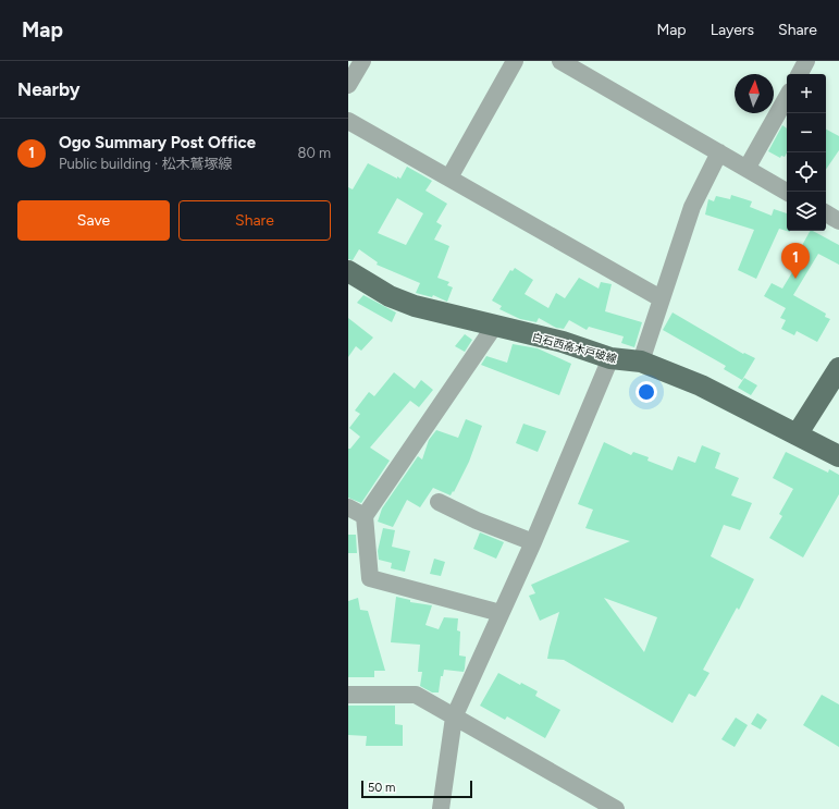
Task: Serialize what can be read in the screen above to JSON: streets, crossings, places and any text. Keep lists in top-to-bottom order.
{
  "streets": {
    "main road": ["白石西高木戸破線"]
  },
  "scale_bar": "50 m",
  "north": "top",
  "page": {
    "header": "Map",
    "nav": ["Map", "Layers", "Share"],
    "heading": "Nearby",
    "map_buttons": ["+", "−"],
    "list": [
      {
        "mark": "1",
        "name": "Ogo Summary Post Office",
        "note": "Public building · 松木鷲塚線",
        "value": "80 m"
      }
    ],
    "buttons": ["Save", "Share"],
    "pins": "1",
    "scale": "50 m"
  }
}
